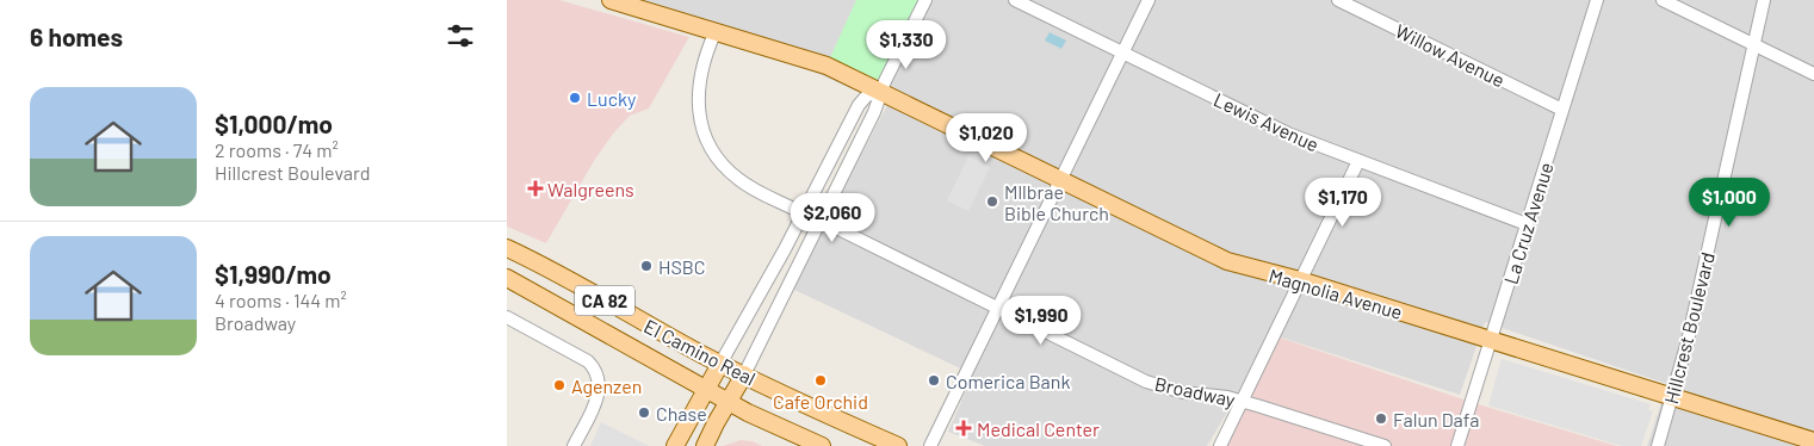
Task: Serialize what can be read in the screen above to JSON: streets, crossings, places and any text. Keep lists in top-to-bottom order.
{
  "streets": {
    "main road": ["Magnolia Avenue", "CA 82", "El Camino Real"],
    "street": [
      "Willow Avenue",
      "Lewis Avenue",
      "La Cruz Avenue",
      "Hillcrest Boulevard",
      "Broadway"
    ]
  },
  "crossings": [
    ["Willow Avenue", "La Cruz Avenue"],
    ["Lewis Avenue", "La Cruz Avenue"],
    ["La Cruz Avenue", "Magnolia Avenue"],
    ["Magnolia Avenue", "Hillcrest Boulevard"]
  ],
  "places": {
    "other": [
      "Lucky",
      "Mllbrae Bible Church",
      "HSBC",
      "Cafe Orchid",
      "Comerica Bank",
      "Agenzen",
      "Chase",
      "Falun Dafa"
    ],
    "health": ["Walgreens", "Medical Center"]
  },
  "page": {
    "heading": "6 homes",
    "price": [
      "$1,330",
      "$1,020",
      "$1,170",
      "$1,000",
      "$2,060",
      "$1,990"
    ],
    "list": [
      {
        "name": "$1,000/mo",
        "note": "2 rooms · 74 m² · Hillcrest Boulevard"
      },
      {
        "name": "$1,990/mo",
        "note": "4 rooms · 144 m² · Broadway"
      }
    ]
  }
}
